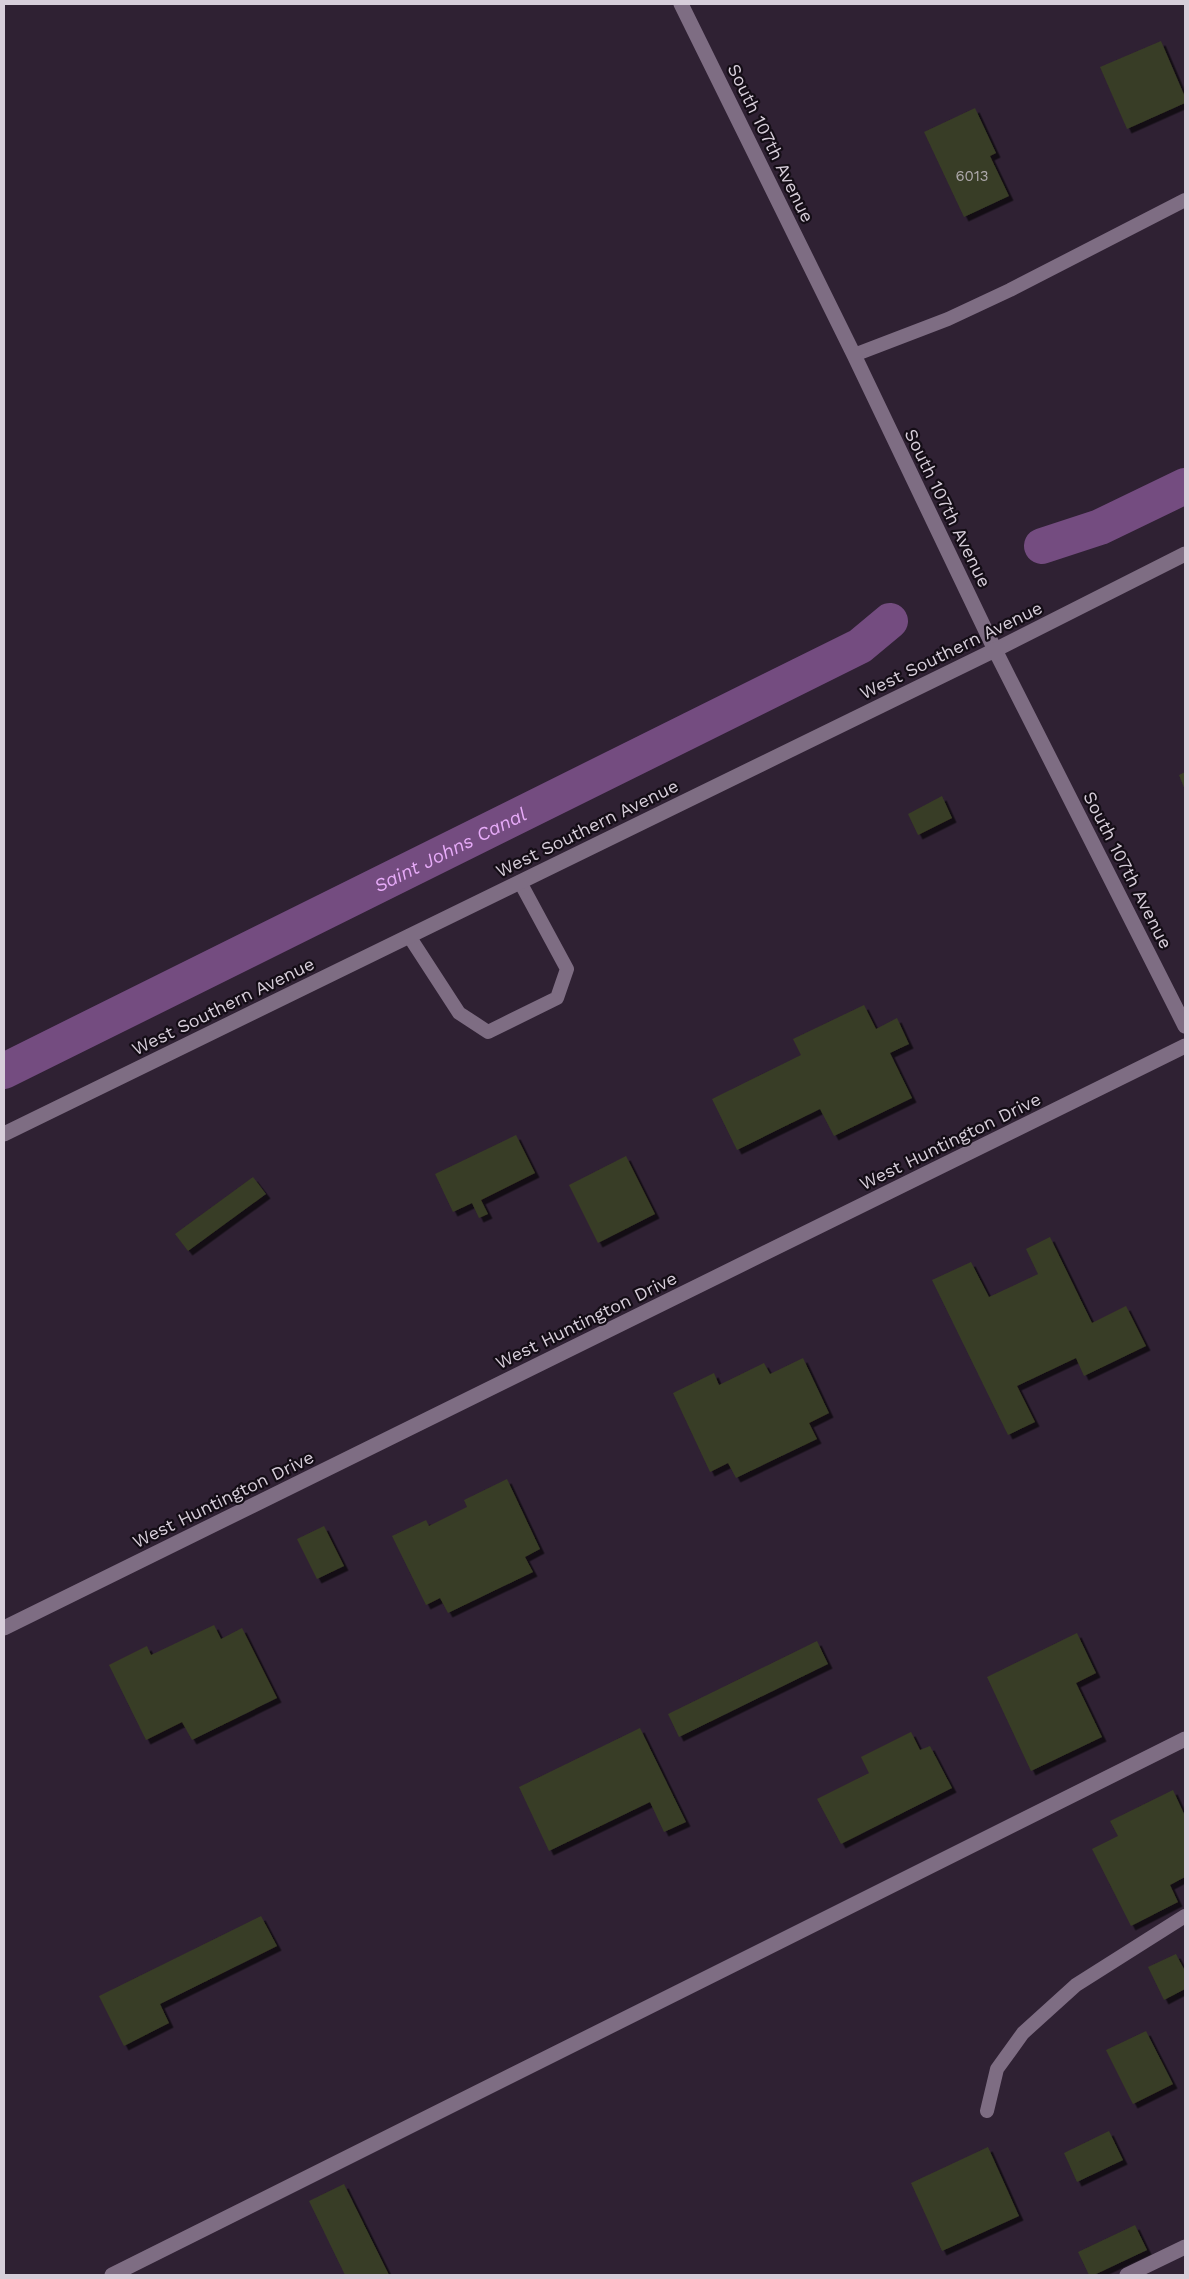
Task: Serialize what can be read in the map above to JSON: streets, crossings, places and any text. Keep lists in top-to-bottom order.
{
  "streets": {
    "street": ["South 107th Avenue", "West Southern Avenue", "West Huntington Drive"]
  },
  "crossings": [
    ["South 107th Avenue", "West Southern Avenue"]
  ],
  "water": ["Saint Johns Canal"],
  "house_numbers": ["6013"]
}
